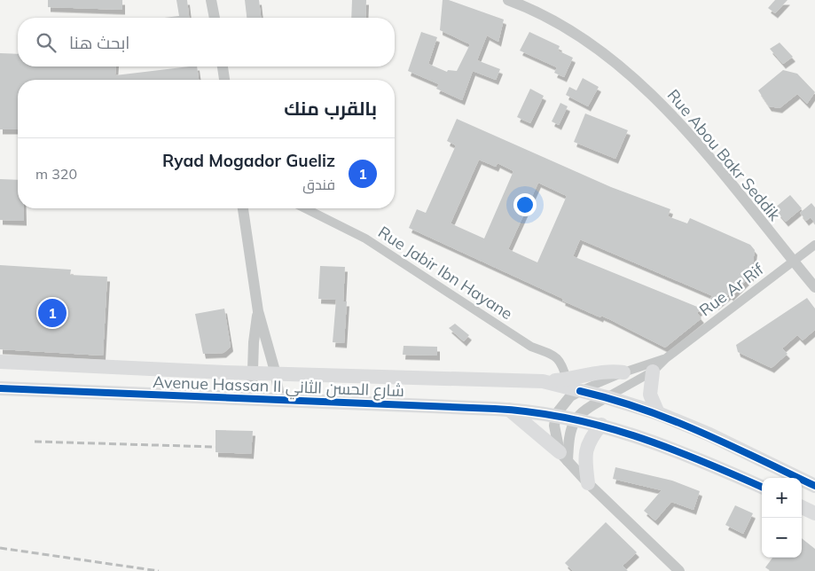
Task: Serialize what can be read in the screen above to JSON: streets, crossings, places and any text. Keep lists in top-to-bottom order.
{
  "streets": {
    "main road": ["Avenue Hassan II شارع الحسن الثاني"],
    "street": ["Rue Abou Bakr Seddik", "Rue Jabir Ibn Hayane", "Rue Ar Rif"]
  },
  "crossings": [
    ["Rue Abou Bakr Seddik", "Rue Ar Rif"],
    ["Rue Ar Rif", "Avenue Hassan II شارع الحسن الثاني"]
  ],
  "page": {
    "search": "ابحث هنا",
    "heading": "بالقرب منك",
    "list": [
      {
        "mark": "1",
        "name": "Ryad Mogador Gueliz",
        "note": "فندق",
        "value": "320 m"
      }
    ],
    "pins": "1",
    "map_buttons": ["+", "−"]
  }
}
